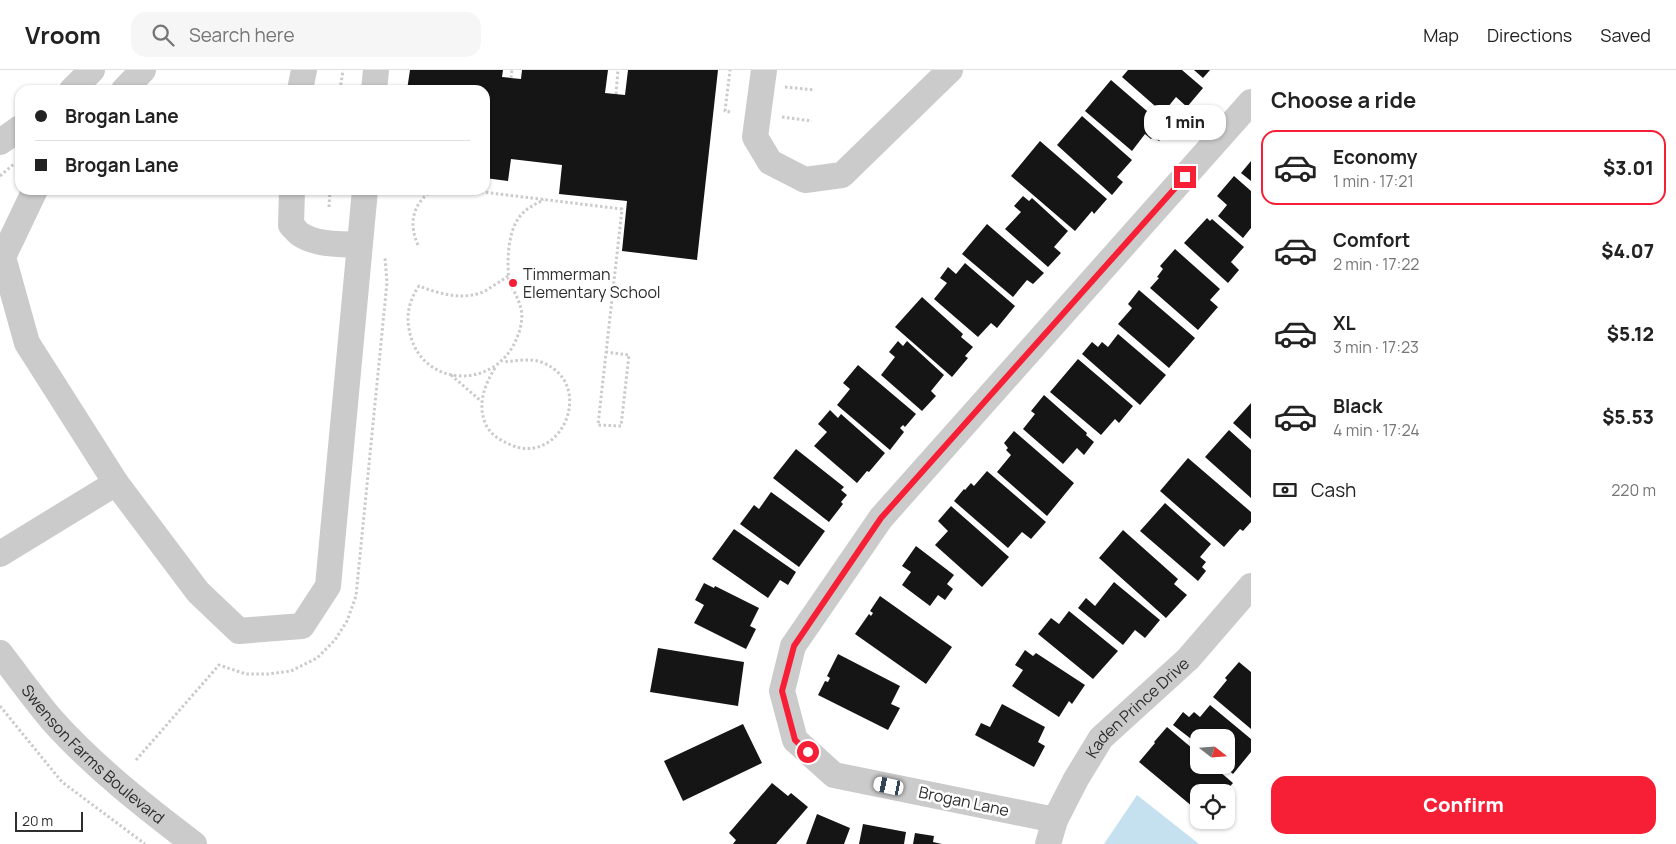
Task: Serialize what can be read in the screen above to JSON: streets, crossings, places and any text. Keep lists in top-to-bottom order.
{
  "streets": {
    "street": ["Kaden Prince Drive", "Swenson Farms Boulevard", "Brogan Lane"]
  },
  "crossings": [
    ["Kaden Prince Drive", "Brogan Lane"]
  ],
  "places": ["Timmerman Elementary School"],
  "scale_bar": "20 m",
  "north": "right",
  "page": {
    "header": "Vroom",
    "search": "Search here",
    "nav": ["Map", "Directions", "Saved"],
    "heading": "Choose a ride",
    "banner": ["Brogan Lane", "Brogan Lane"],
    "bubble": "1 min",
    "list": [
      {
        "name": "Economy",
        "note": "1 min · 17:21",
        "value": "$3.01"
      },
      {
        "name": "Comfort",
        "note": "2 min · 17:22",
        "value": "$4.07"
      },
      {
        "name": "XL",
        "note": "3 min · 17:23",
        "value": "$5.12"
      },
      {
        "name": "Black",
        "note": "4 min · 17:24",
        "value": "$5.53"
      }
    ],
    "pay": ["Cash", "220 m"],
    "buttons": "Confirm",
    "scale": "20 m"
  }
}
